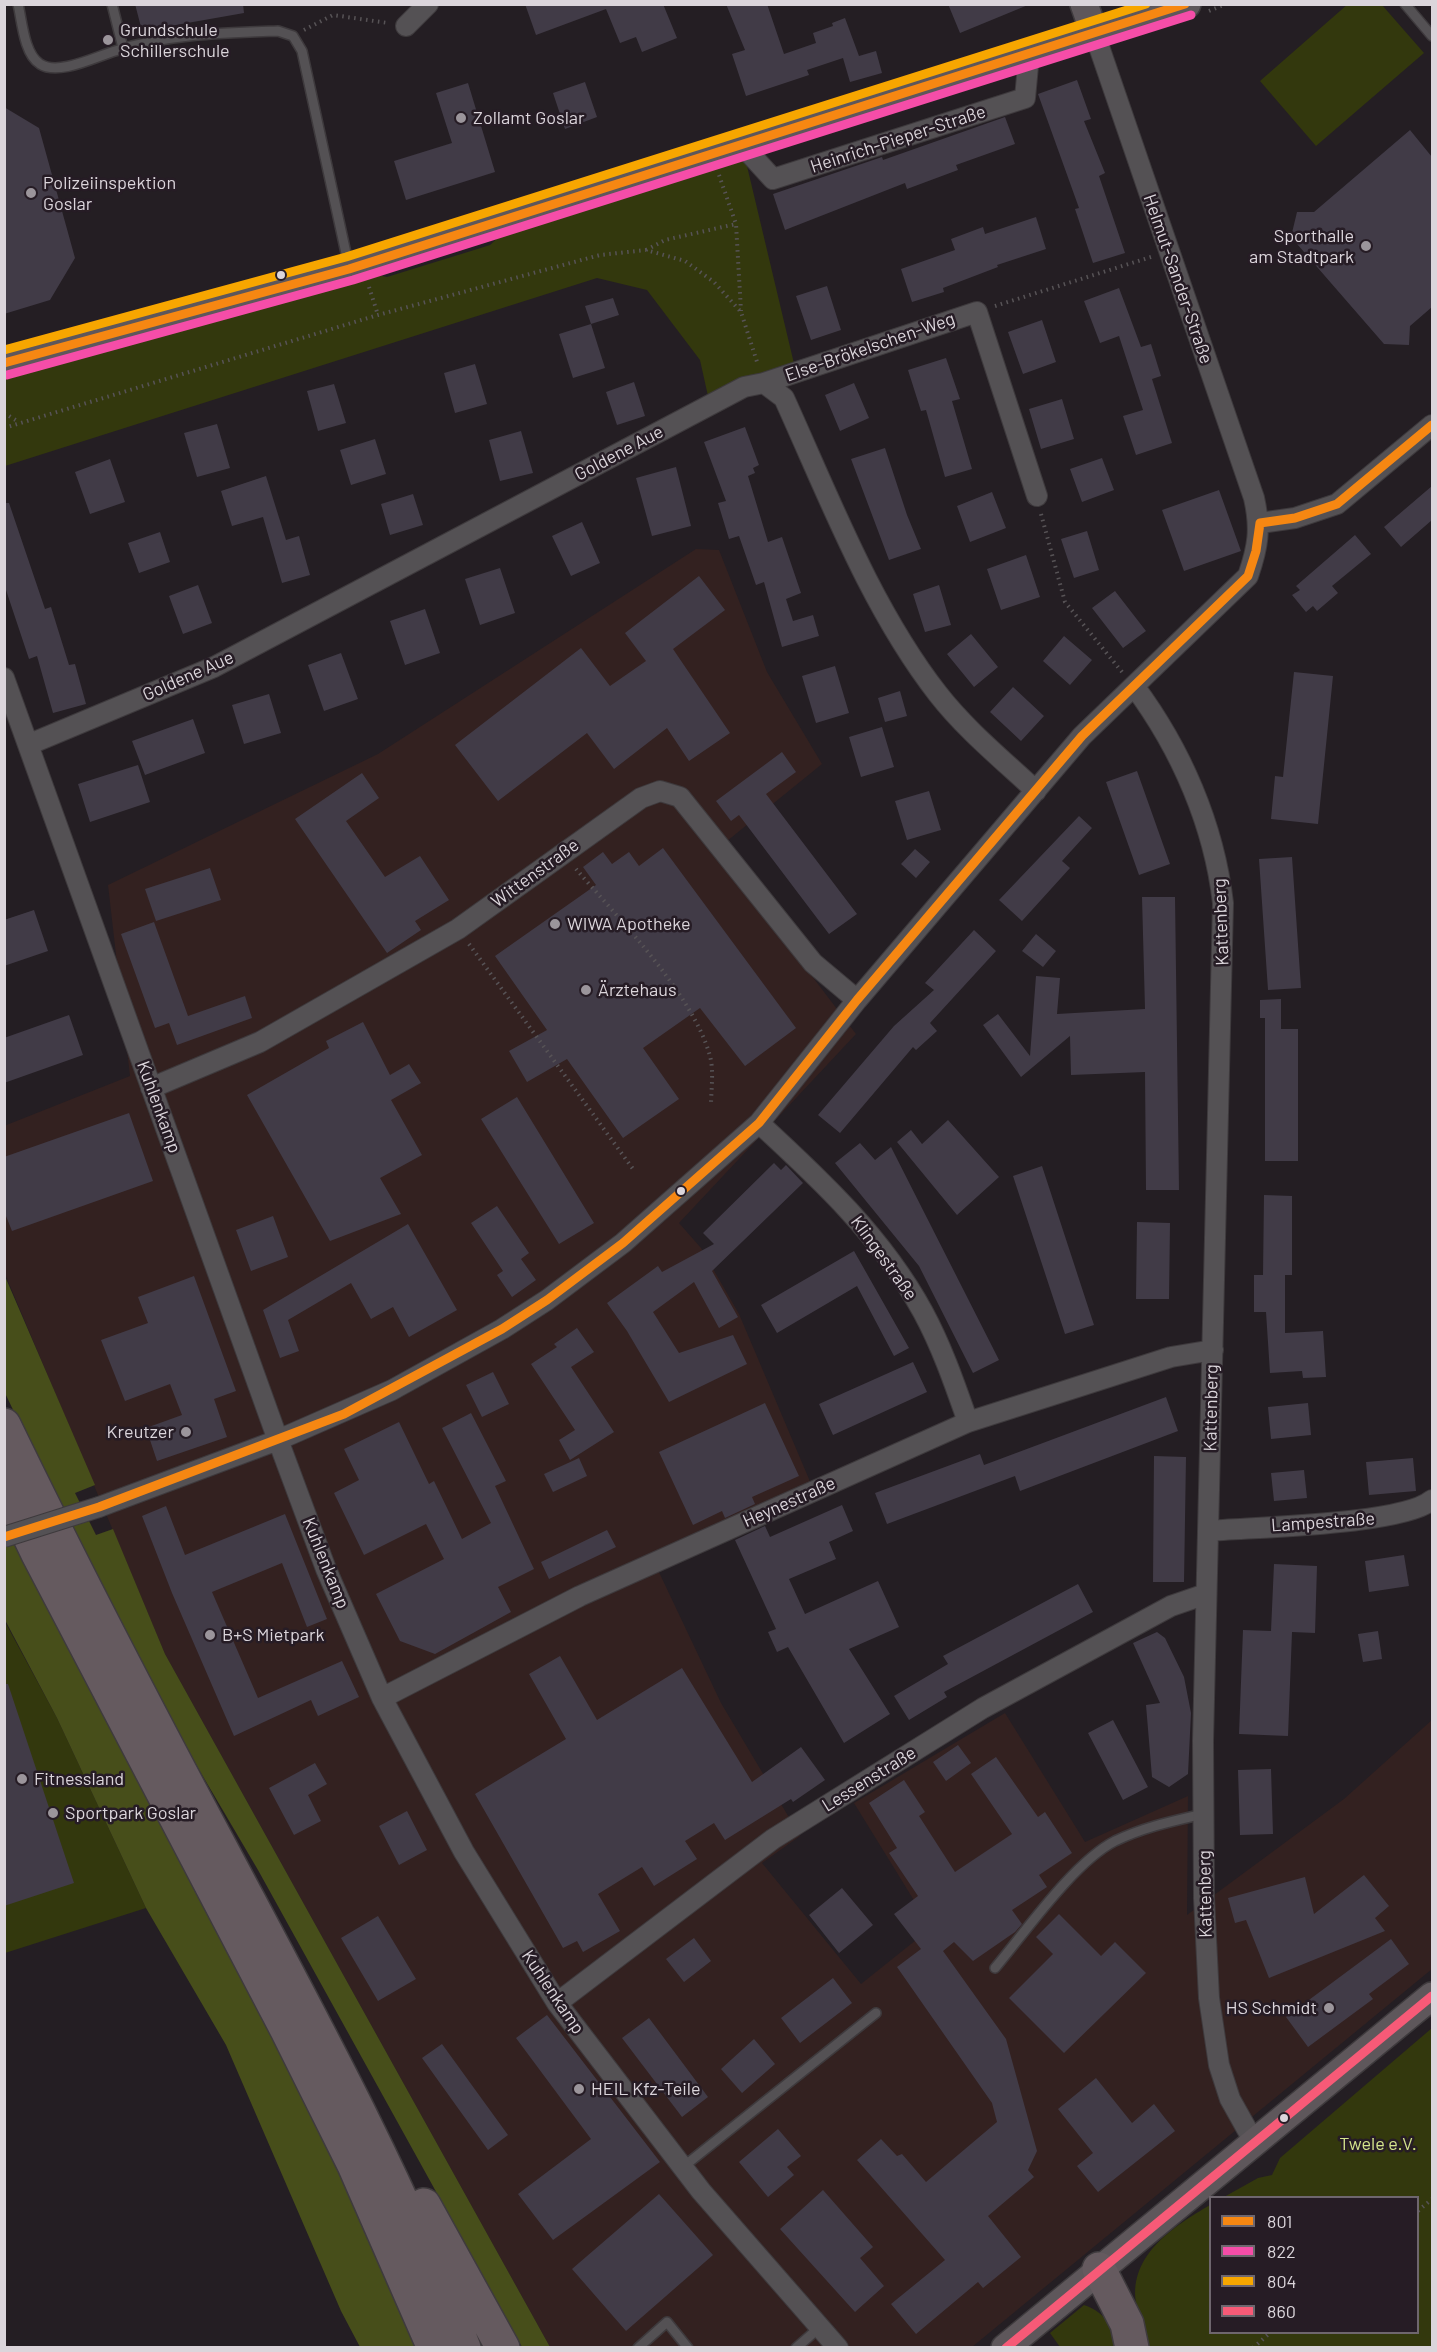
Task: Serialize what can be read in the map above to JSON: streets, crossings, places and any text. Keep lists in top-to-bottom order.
{
  "streets": {
    "street": [
      "Heinrich-Pieper-Straße",
      "Helmut-Sander-Straße",
      "Else-Brökelschen-Weg",
      "Goldene Aue",
      "Wittenstraße",
      "Kattenberg",
      "Kuhlenkamp",
      "Klingestraße",
      "Heynestraße",
      "Lampestraße",
      "Lessenstraße"
    ]
  },
  "crossings": [
    ["Helmut-Sander-Straße", "Else-Brökelschen-Weg"],
    ["Else-Brökelschen-Weg", "Goldene Aue"],
    ["Goldene Aue", "Kuhlenkamp"],
    ["Wittenstraße", "Kuhlenkamp"],
    ["Kattenberg", "Heynestraße"],
    ["Kattenberg", "Lampestraße"],
    ["Kattenberg", "Lessenstraße"],
    ["Kuhlenkamp", "Heynestraße"],
    ["Kuhlenkamp", "Lessenstraße"],
    ["Klingestraße", "Heynestraße"]
  ],
  "parks": ["Twele e.V."],
  "places": [
    "Grundschule Schillerschule",
    "Zollamt Goslar",
    "Polizeiinspektion Goslar",
    "Sporthalle am Stadtpark",
    "WIWA Apotheke",
    "Ärztehaus",
    "Kreutzer",
    "B+S Mietpark",
    "Fitnessland",
    "Sportpark Goslar",
    "HS Schmidt",
    "HEIL Kfz-Teile"
  ],
  "lines": [
    "transit line 801",
    "transit line 804",
    "transit line 822",
    "transit line 860"
  ],
  "legend": [
    "801",
    "822",
    "804",
    "860"
  ]
}
